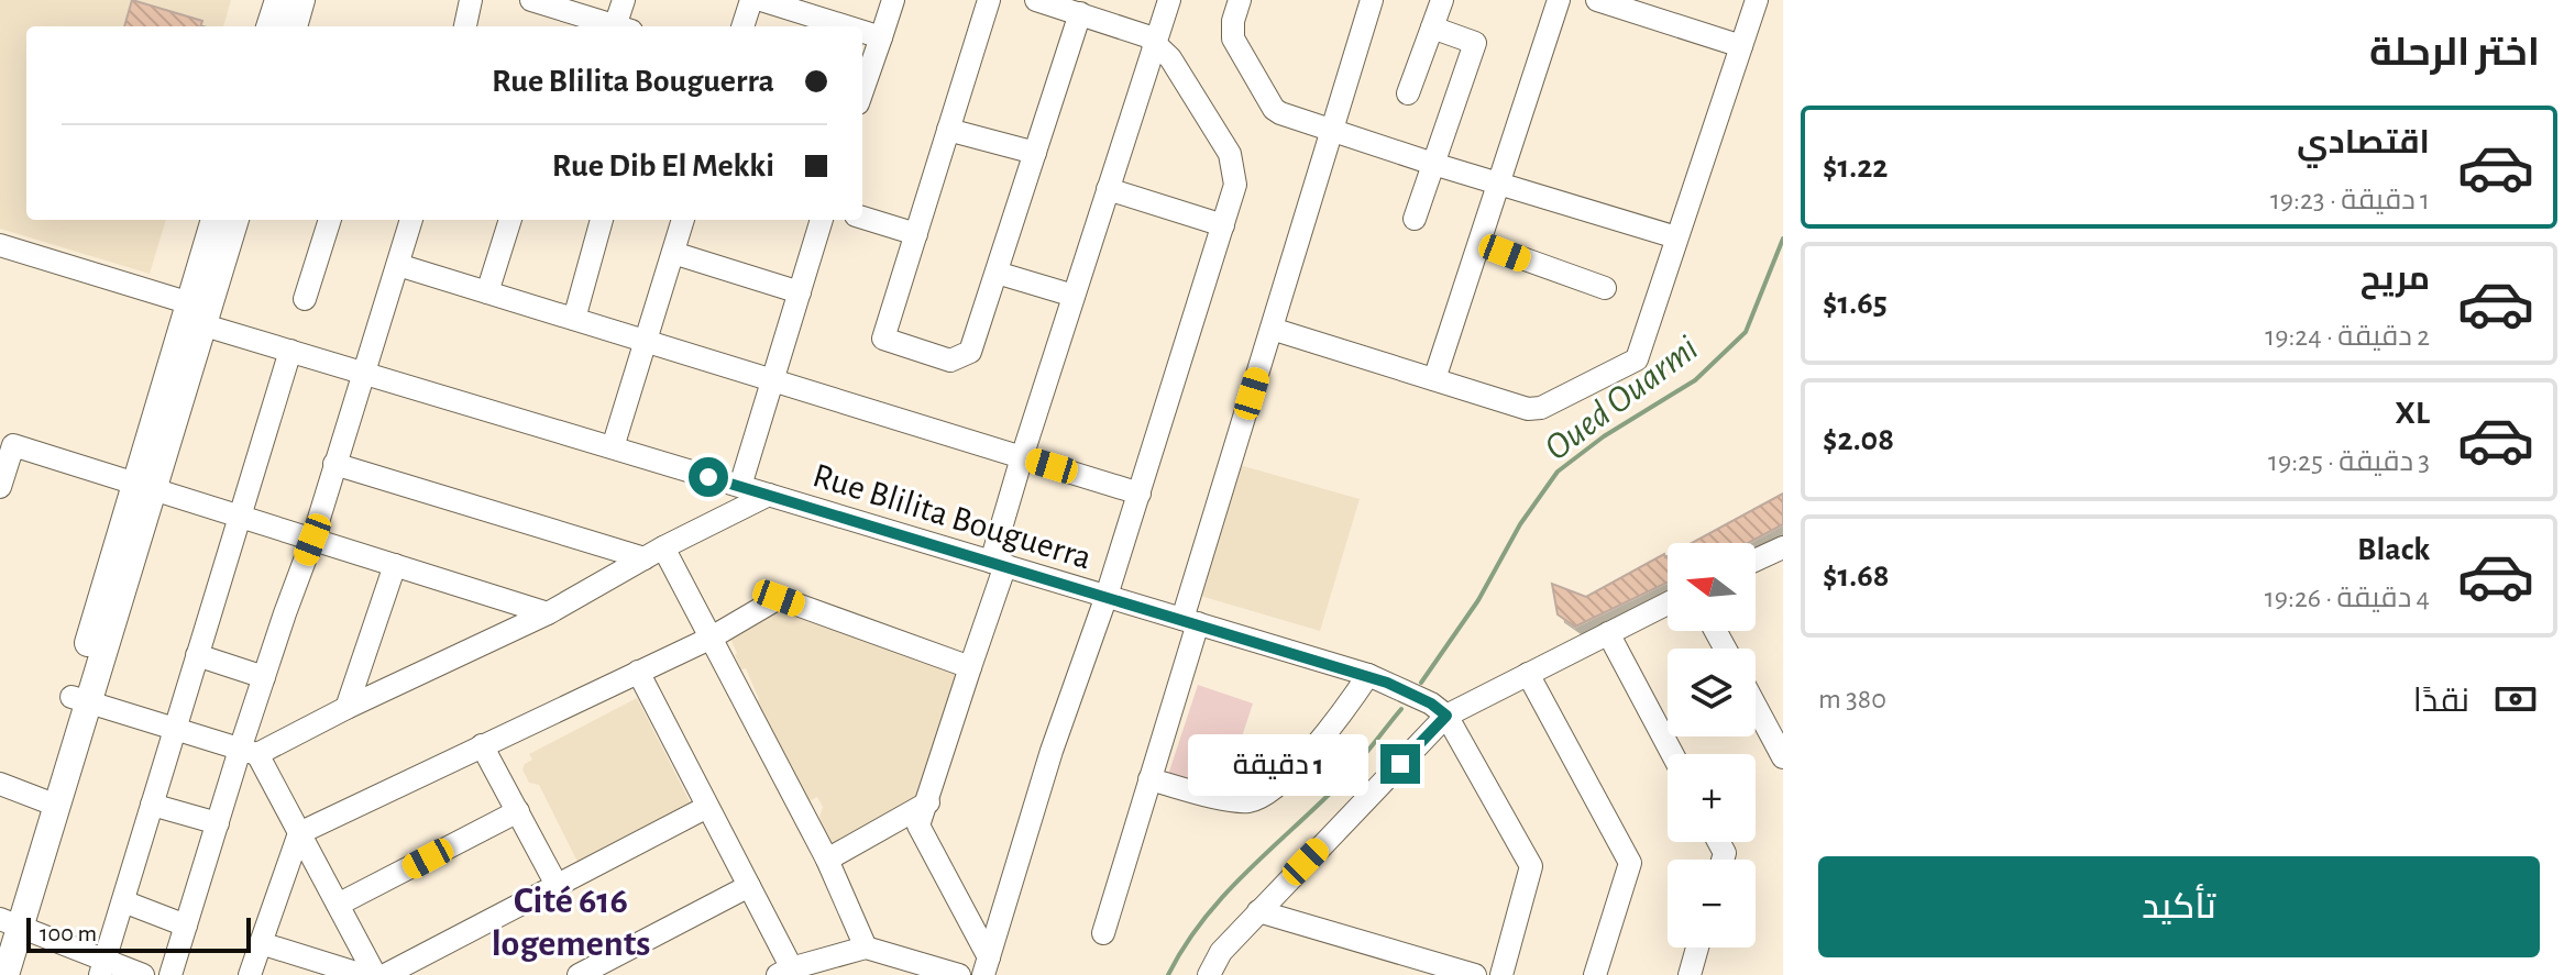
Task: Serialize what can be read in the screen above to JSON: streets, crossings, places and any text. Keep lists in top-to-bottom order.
{
  "streets": {
    "street": ["Rue Blilita Bouguerra"]
  },
  "districts": ["Cité 616 logements"],
  "water": ["Oued Ouarmi"],
  "scale_bar": "100 m",
  "north": "left",
  "page": {
    "heading": "اختر الرحلة",
    "banner": ["Rue Blilita Bouguerra", "Rue Dib El Mekki"],
    "list": [
      {
        "name": "اقتصادي",
        "note": "1 دقيقة · 19:23",
        "value": "$1.22"
      },
      {
        "name": "مريح",
        "note": "2 دقيقة · 19:24",
        "value": "$1.65"
      },
      {
        "name": "XL",
        "note": "3 دقيقة · 19:25",
        "value": "$2.08"
      },
      {
        "name": "Black",
        "note": "4 دقيقة · 19:26",
        "value": "$1.68"
      }
    ],
    "map_buttons": ["+", "−"],
    "pay": ["نقدًا", "380 m"],
    "bubble": "1 دقيقة",
    "buttons": "تأكيد",
    "scale": "100 m"
  }
}
